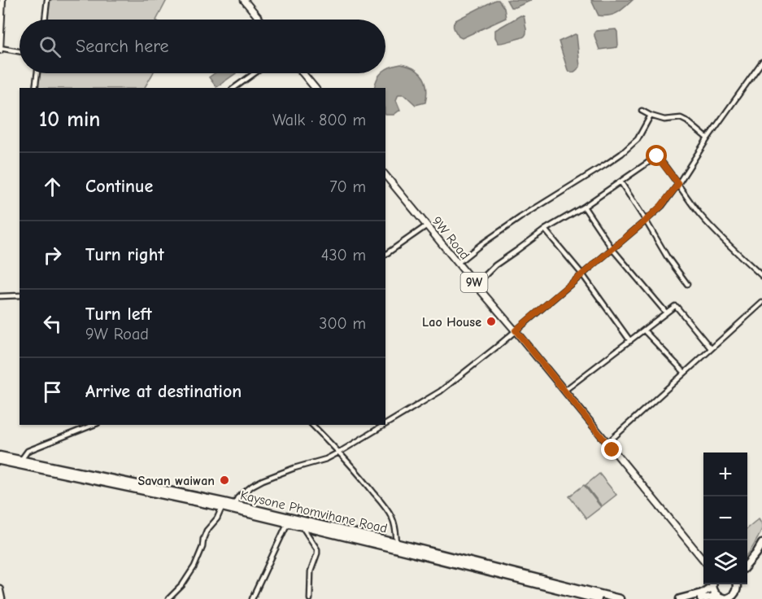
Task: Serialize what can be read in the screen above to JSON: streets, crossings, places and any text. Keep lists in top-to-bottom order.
{
  "streets": {
    "highway": ["Kaysone Phomvihane Road"],
    "main road": ["9W Road", "9W"]
  },
  "places": ["Lao House", "Savan waiwan"],
  "page": {
    "search": "Search here",
    "heading": ["10 min", "Walk · 800 m"],
    "list": [
      ["Continue", "70 m"],
      ["Turn right", "430 m"],
      ["Turn left", "9W Road", "300 m"],
      "Arrive at destination"
    ],
    "map_buttons": ["+", "−"]
  }
}
